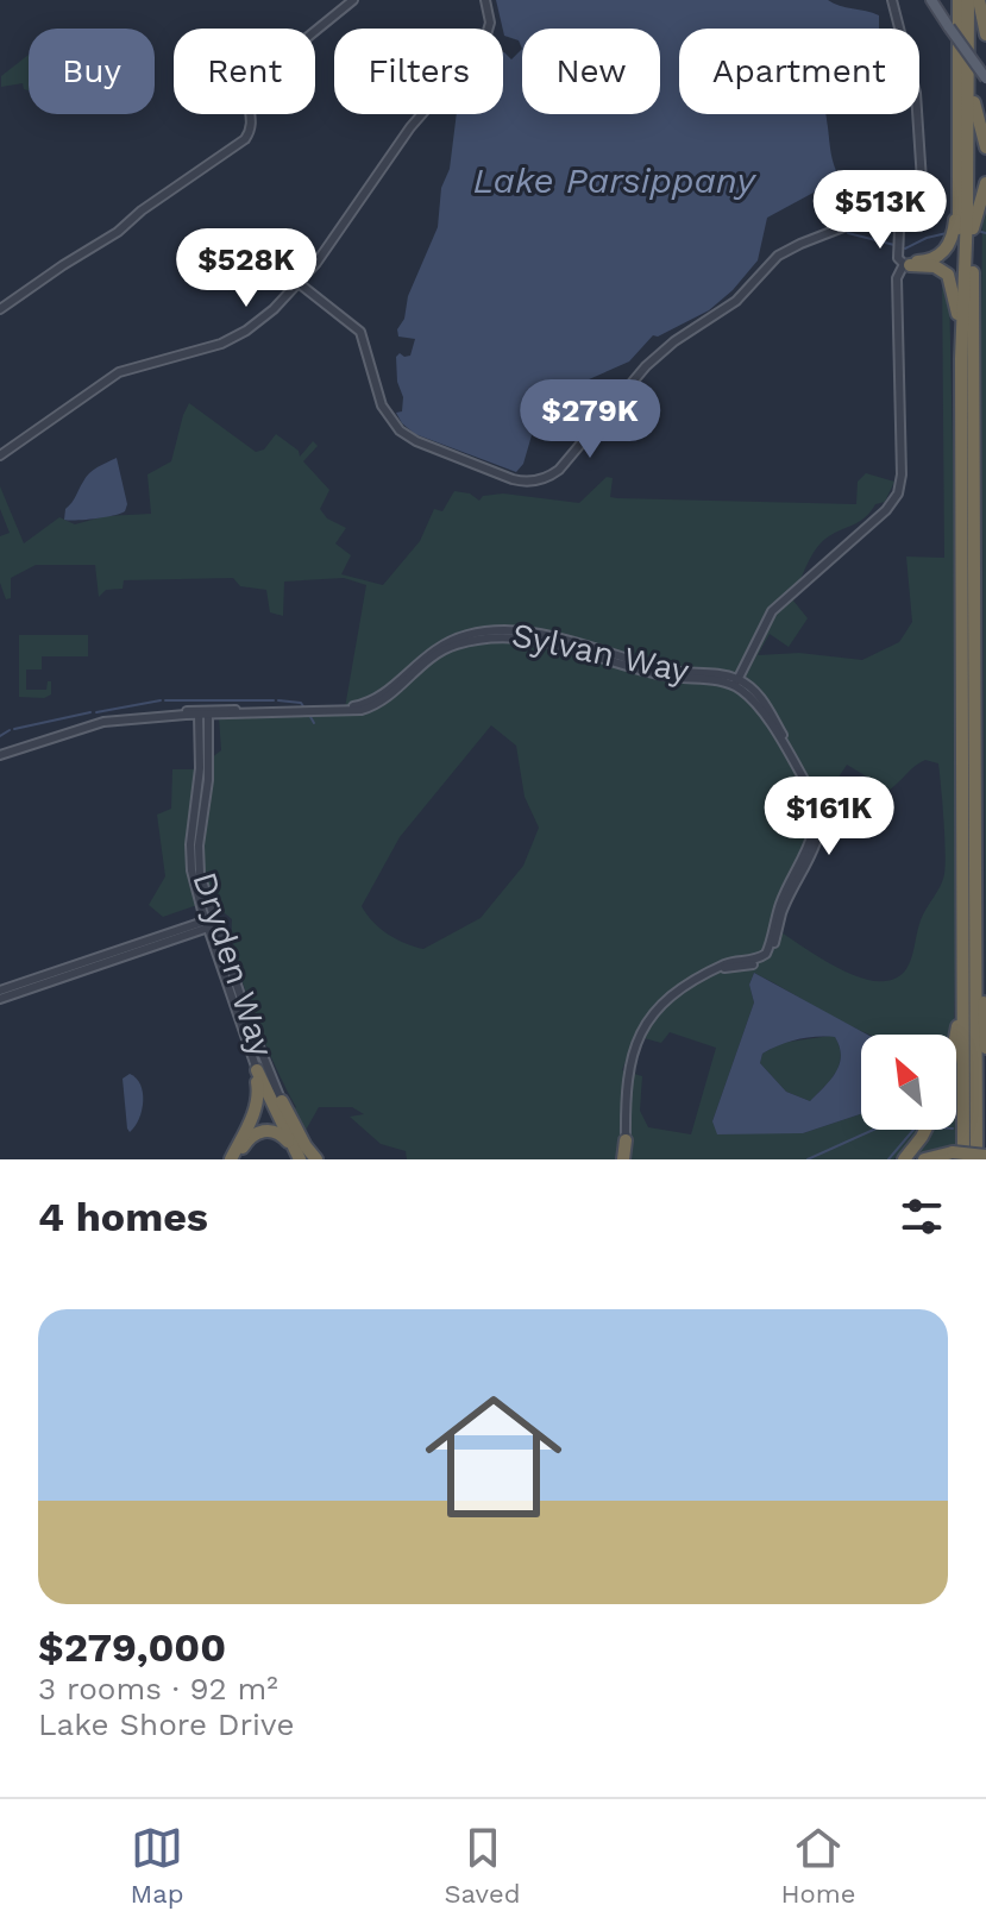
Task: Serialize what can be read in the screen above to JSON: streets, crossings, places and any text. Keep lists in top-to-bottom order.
{
  "streets": {
    "street": ["Sylvan Way", "Dryden Way"]
  },
  "crossings": [
    ["Sylvan Way", "Dryden Way"]
  ],
  "water": ["Lake Parsippany"],
  "north": "top left",
  "page": {
    "chip": [
      "Buy",
      "Rent",
      "Filters",
      "New",
      "Apartment"
    ],
    "price": [
      "$513K",
      "$528K",
      "$279K",
      "$161K"
    ],
    "heading": "4 homes",
    "list": [
      {
        "name": "$279,000",
        "note": "3 rooms · 92 m² · Lake Shore Drive"
      }
    ],
    "tabs": ["Map", "Saved", "Home"]
  }
}
